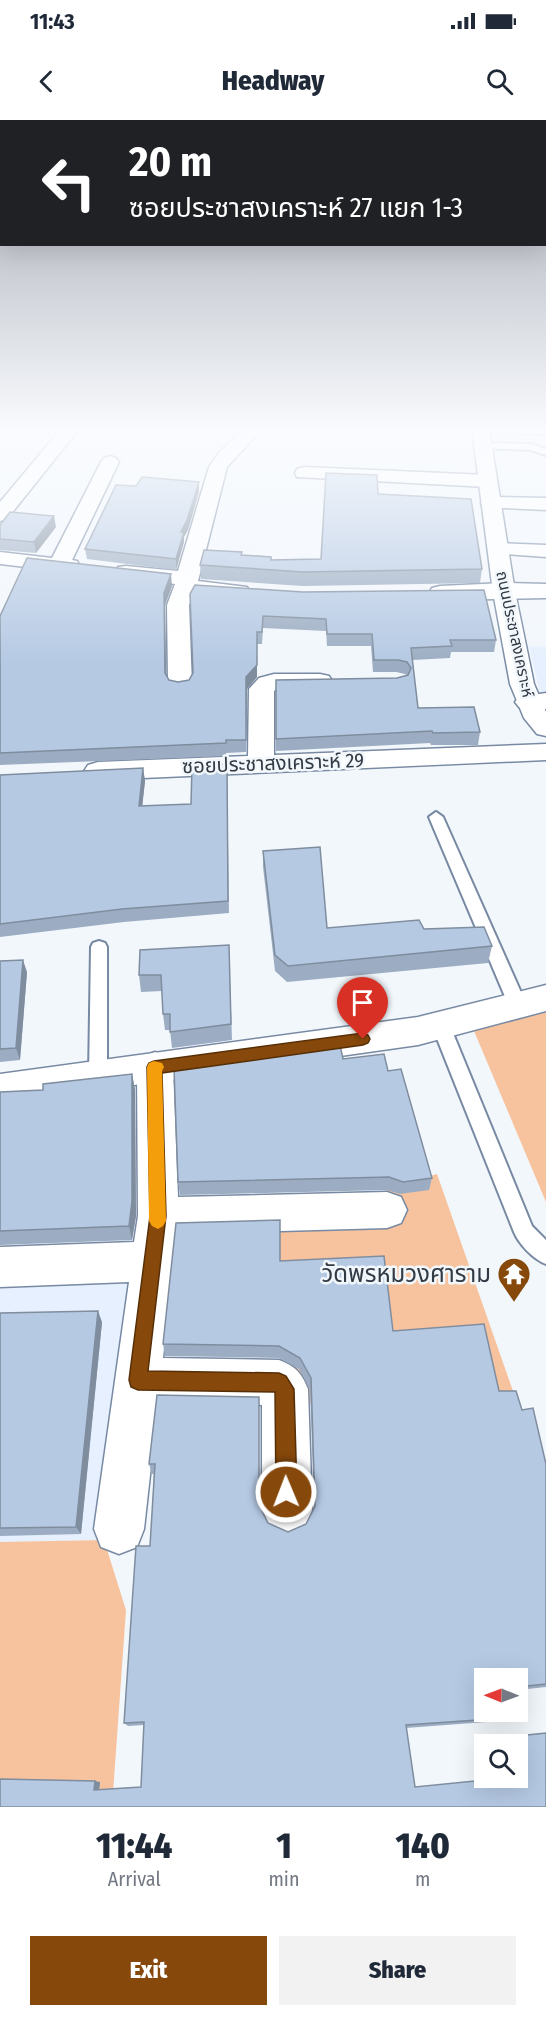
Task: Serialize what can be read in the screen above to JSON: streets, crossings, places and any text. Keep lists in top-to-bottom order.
{
  "streets": {
    "street": ["ถนนประชาสงเคราะห์", "ซอยประชาสงเคราะห์ 29"]
  },
  "places": {
    "temple": ["วัดพรหมวงศาราม"]
  },
  "north": "left",
  "page": {
    "status": "11:43",
    "header": "Headway",
    "turn": ["20 m", "ซอยประชาสงเคราะห์ 27 แยก 1-3"],
    "eta": [
      "11:44",
      "Arrival",
      "1",
      "min",
      "140",
      "m"
    ],
    "buttons": ["Exit", "Share"]
  }
}
